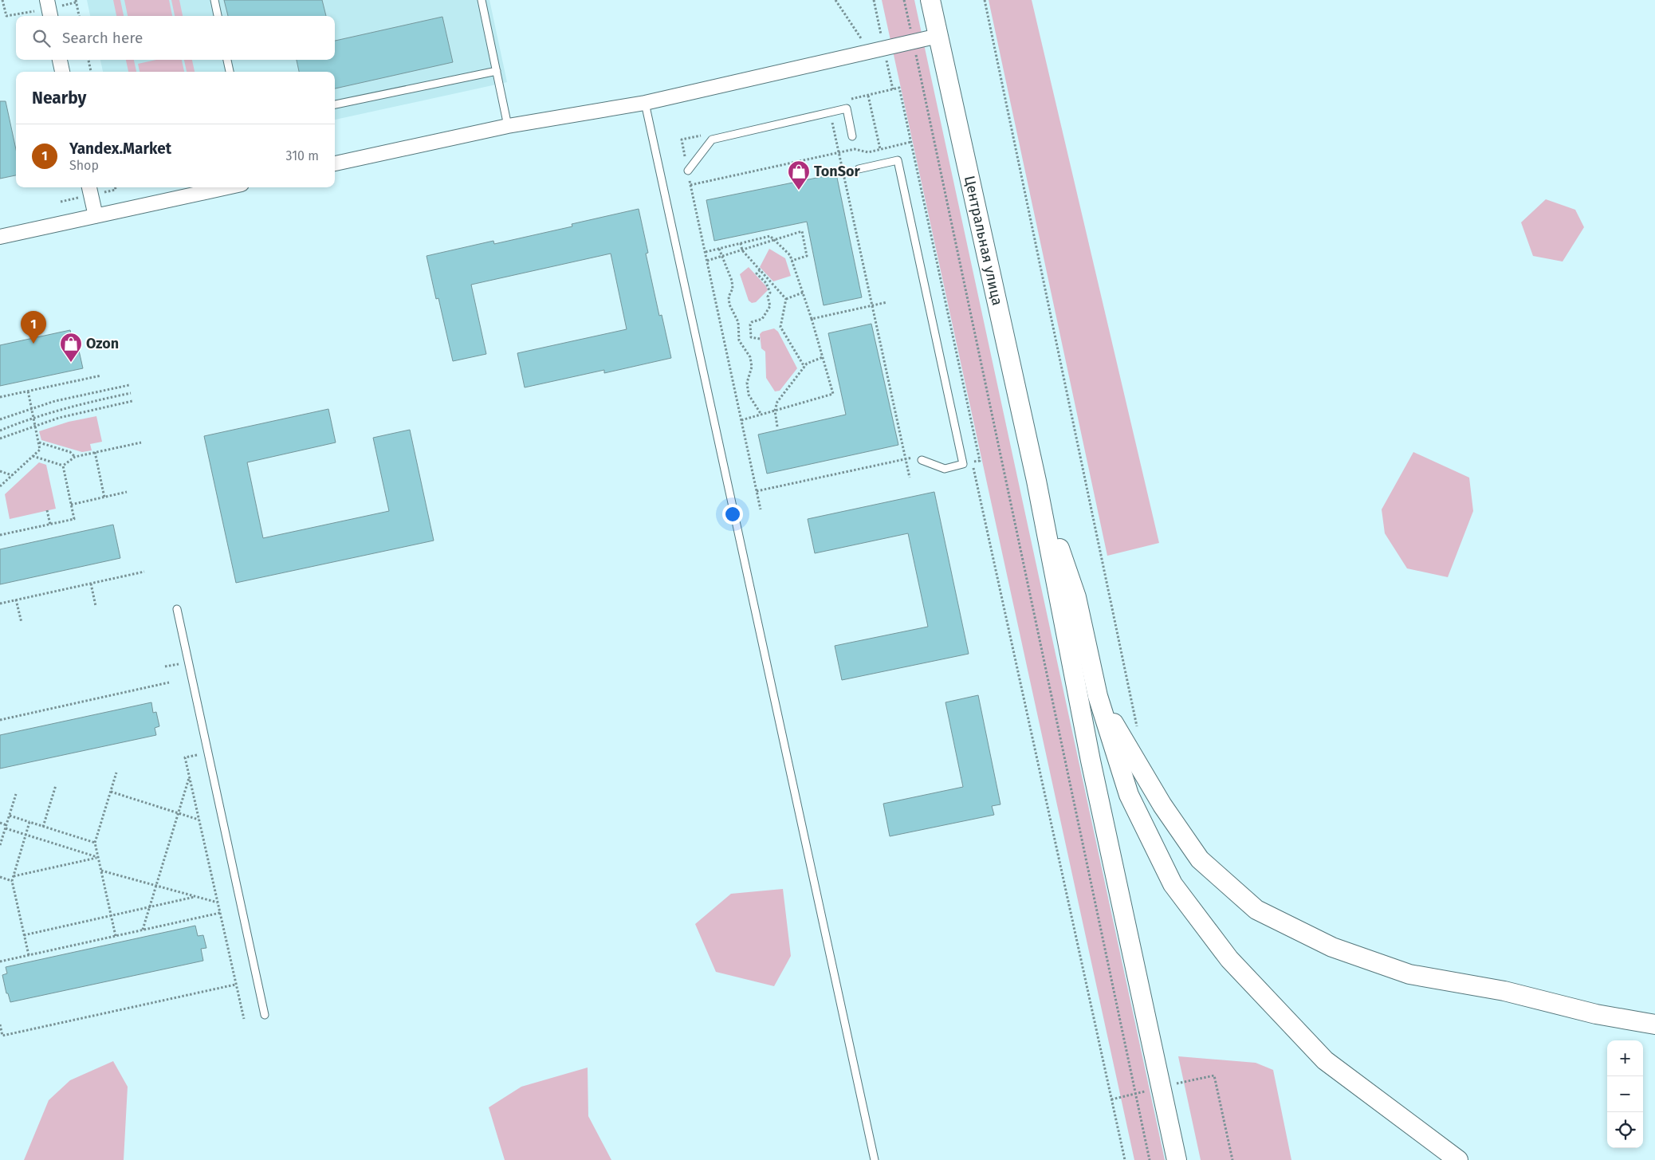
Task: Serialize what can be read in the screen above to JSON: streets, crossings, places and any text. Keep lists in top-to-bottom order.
{
  "streets": {
    "main road": ["Центральная улица"]
  },
  "places": {
    "shop": ["TonSor", "Ozon"]
  },
  "page": {
    "search": "Search here",
    "heading": "Nearby",
    "list": [
      {
        "mark": "1",
        "name": "Yandex.Market",
        "note": "Shop",
        "value": "310 m"
      }
    ],
    "pins": "1",
    "map_buttons": ["+", "−"]
  }
}
